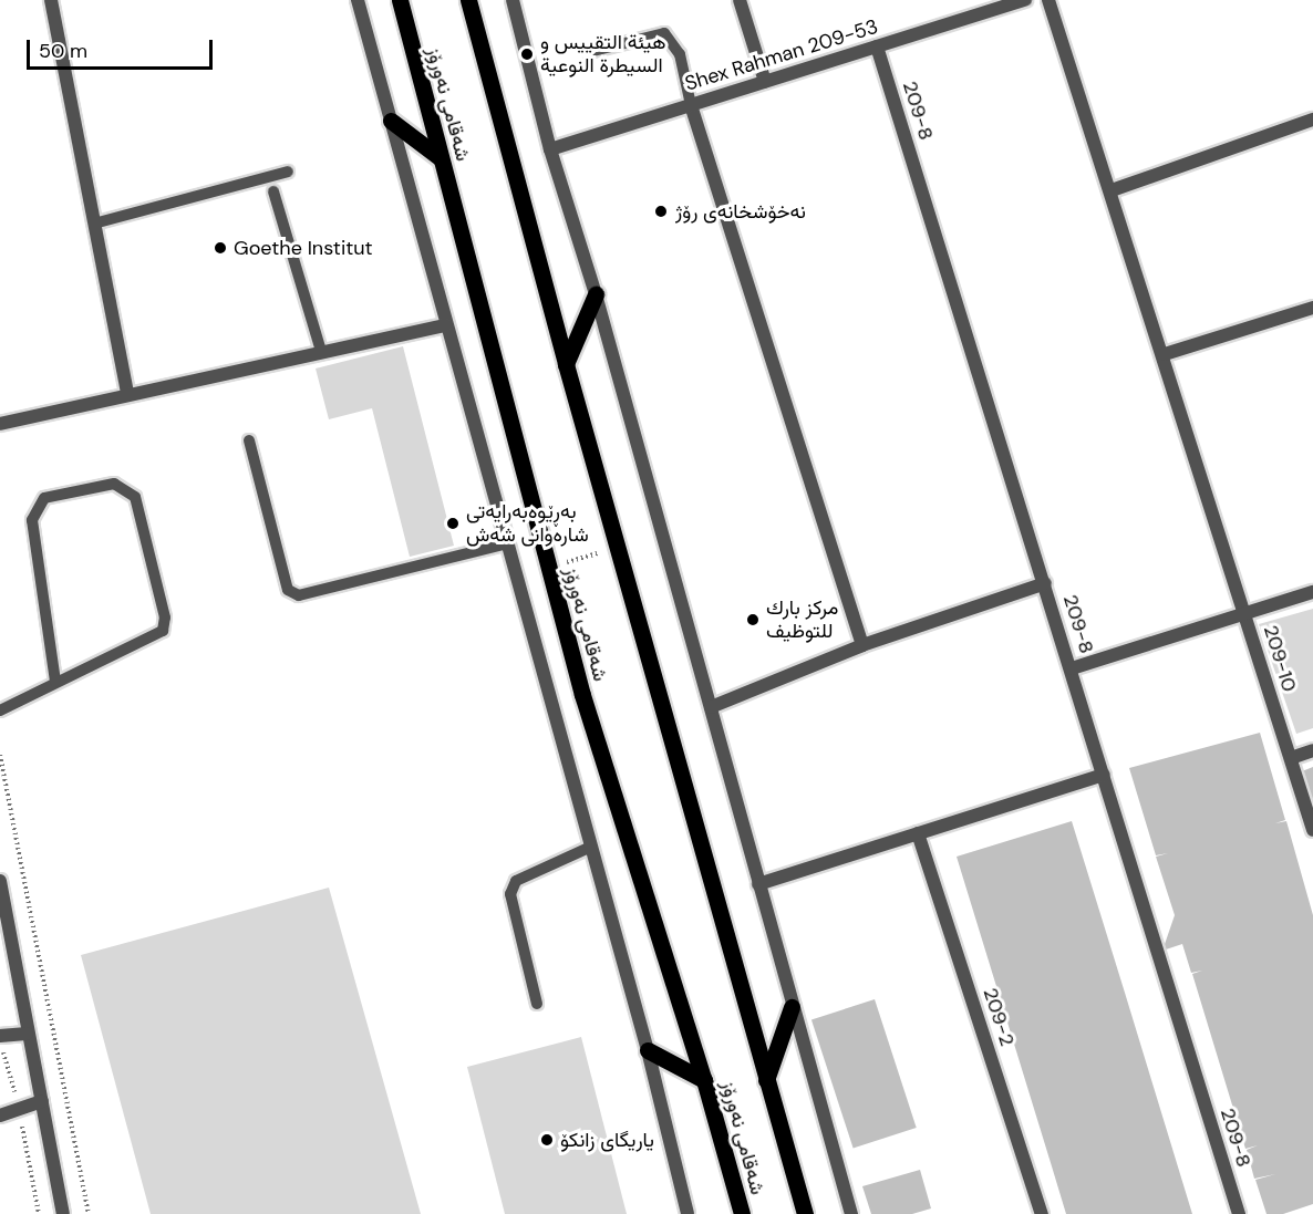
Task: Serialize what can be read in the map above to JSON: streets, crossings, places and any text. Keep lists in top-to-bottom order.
{
  "streets": {
    "main road": ["شەقامی نەورۆز"],
    "street": [
      "Shex Rahman 209-53",
      "209-8",
      "209-10",
      "209-2"
    ]
  },
  "crossings": [
    ["Shex Rahman 209-53", "209-8"]
  ],
  "places": [
    "هيئة التقييس و السيطرة النوعية",
    "نەخۆشخانەی رۆژ",
    "Goethe Institut",
    "بەڕێوەبەرایەتی شارەوانی شەش",
    "مركز بارك للتوظيف",
    "یاریگای زانكۆ"
  ],
  "scale_bar": "50 m"
}
